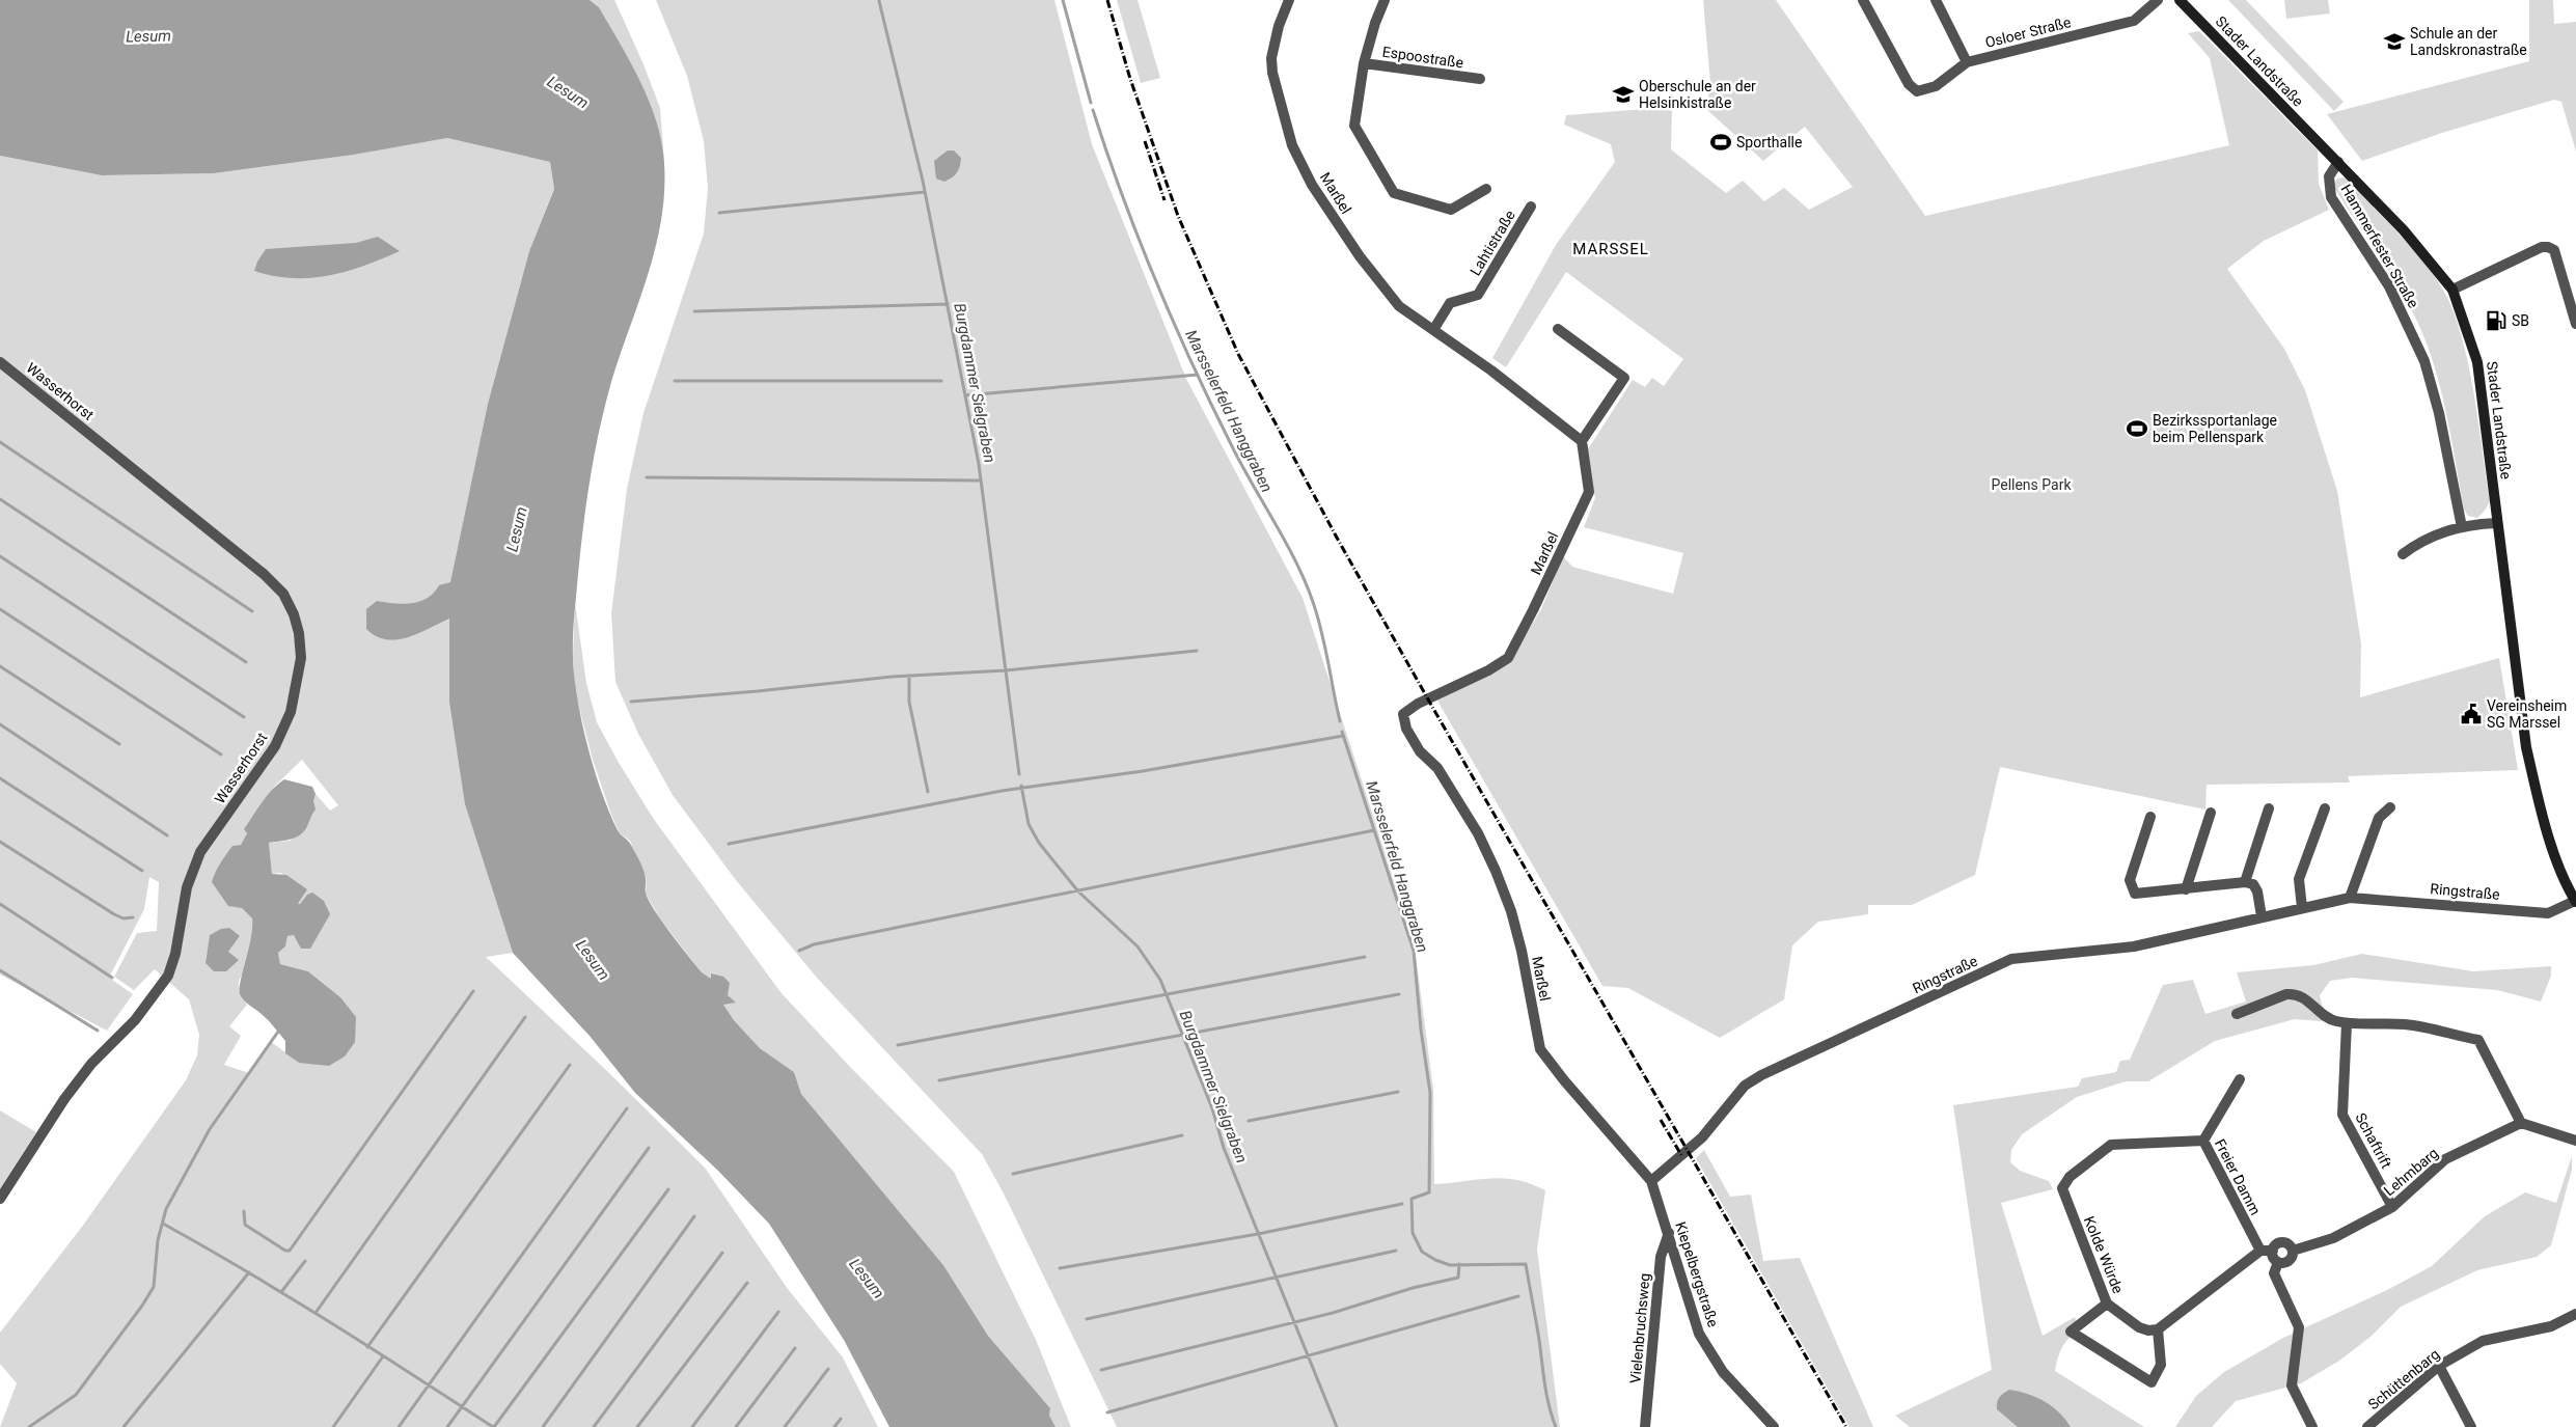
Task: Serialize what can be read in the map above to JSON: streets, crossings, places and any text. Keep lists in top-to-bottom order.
{
  "streets": {
    "street": [
      "Osloer Straße",
      "Espoostraße",
      "Stader Landstraße",
      "Marßel",
      "Lahtistraße",
      "Hammerfester Straße",
      "Wasserhorst",
      "Ringstraße",
      "Schaftrift",
      "Lehmbarg",
      "Freier Damm",
      "Kolde Würde",
      "Kiepelbergstraße",
      "Vielenbruchsweg",
      "Schüttenbarg"
    ]
  },
  "crossings": [
    ["Stader Landstraße", "Hammerfester Straße"],
    ["Stader Landstraße", "Ringstraße"],
    ["Marßel", "Lahtistraße"],
    ["Marßel", "Kiepelbergstraße"],
    ["Ringstraße", "Kiepelbergstraße"],
    ["Schaftrift", "Lehmbarg"],
    ["Freier Damm", "Kolde Würde"],
    ["Kiepelbergstraße", "Vielenbruchsweg"]
  ],
  "districts": ["MARSSEL"],
  "water": ["Lesum", "Burgdammer Sielgraben", "Marsselerfeld Hanggraben"],
  "parks": ["Pellens Park"],
  "places": {
    "school or university": ["Schule an der Landskronastraße", "Oberschule an der Helsinkistraße"],
    "sports": ["Sporthalle", "Bezirkssportanlage beim Pellenspark"],
    "fuel station": ["SB"],
    "public building": ["Vereinsheim SG Marssel"]
  }
}
